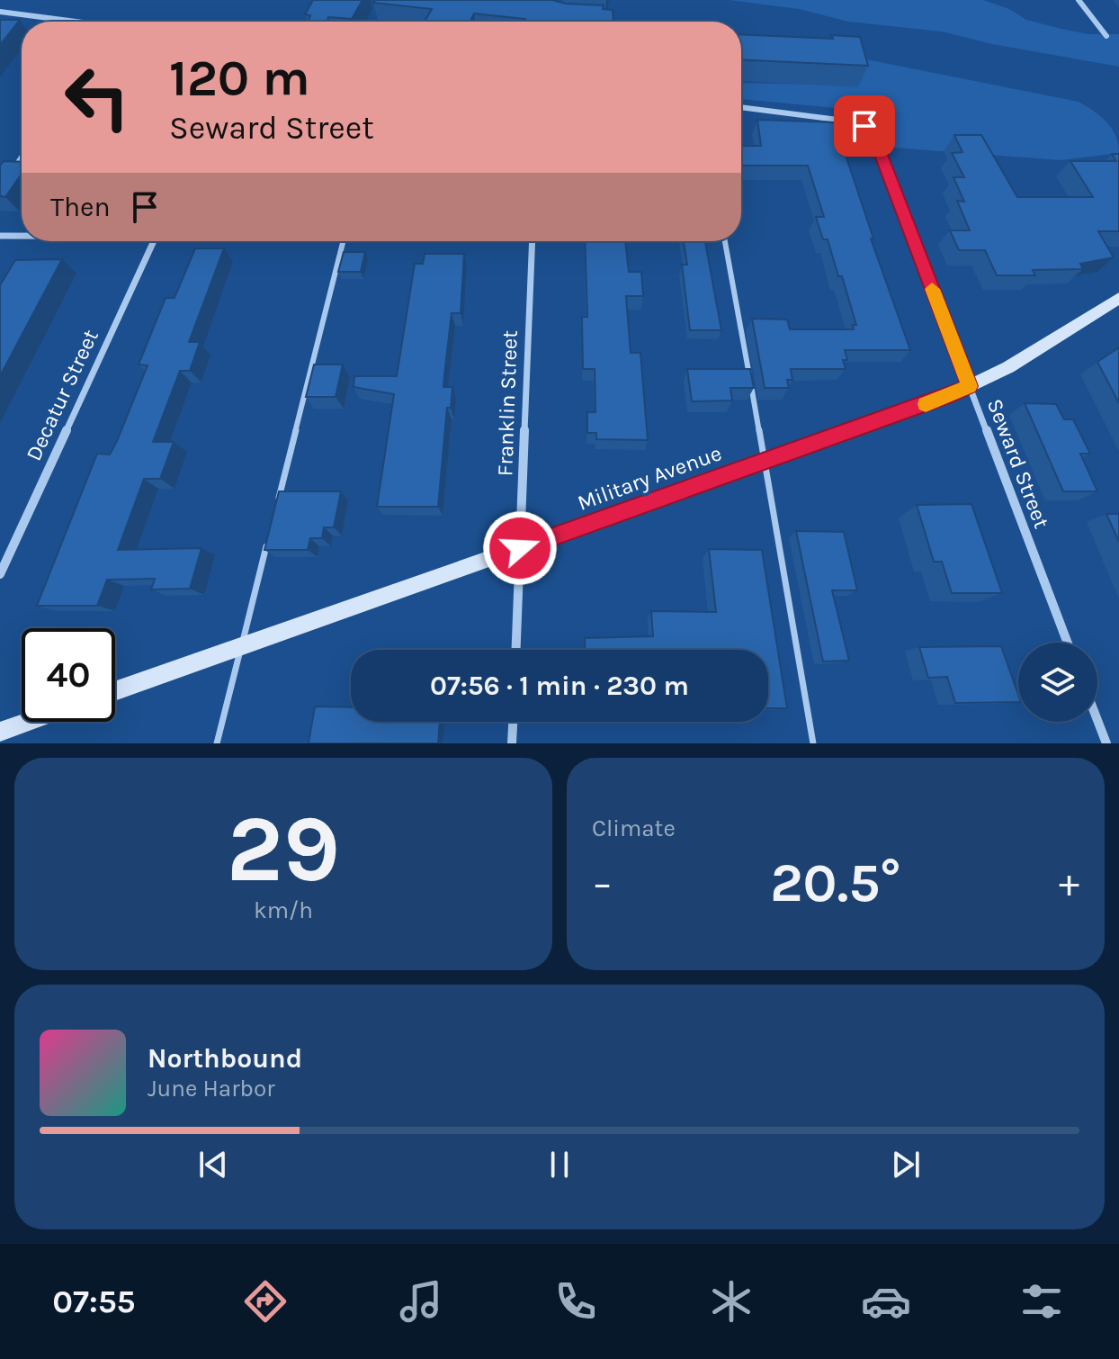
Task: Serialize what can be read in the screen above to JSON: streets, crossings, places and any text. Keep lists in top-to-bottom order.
{
  "streets": {
    "street": [
      "Decatur Street",
      "Franklin Street",
      "Seward Street",
      "Military Avenue"
    ]
  },
  "crossings": [
    ["Franklin Street", "Military Avenue"],
    ["Seward Street", "Military Avenue"]
  ],
  "page": {
    "turn": ["120 m", "Seward Street"],
    "then": "Then",
    "limit": "40",
    "trip": "07:56 · 1 min · 230 m",
    "tile": [
      ["29", "km/h"],
      "Climate"
    ],
    "heat": ["−", "20.5°", "+"],
    "song": ["Northbound", "June Harbor"],
    "tabs": "07:55"
  }
}
